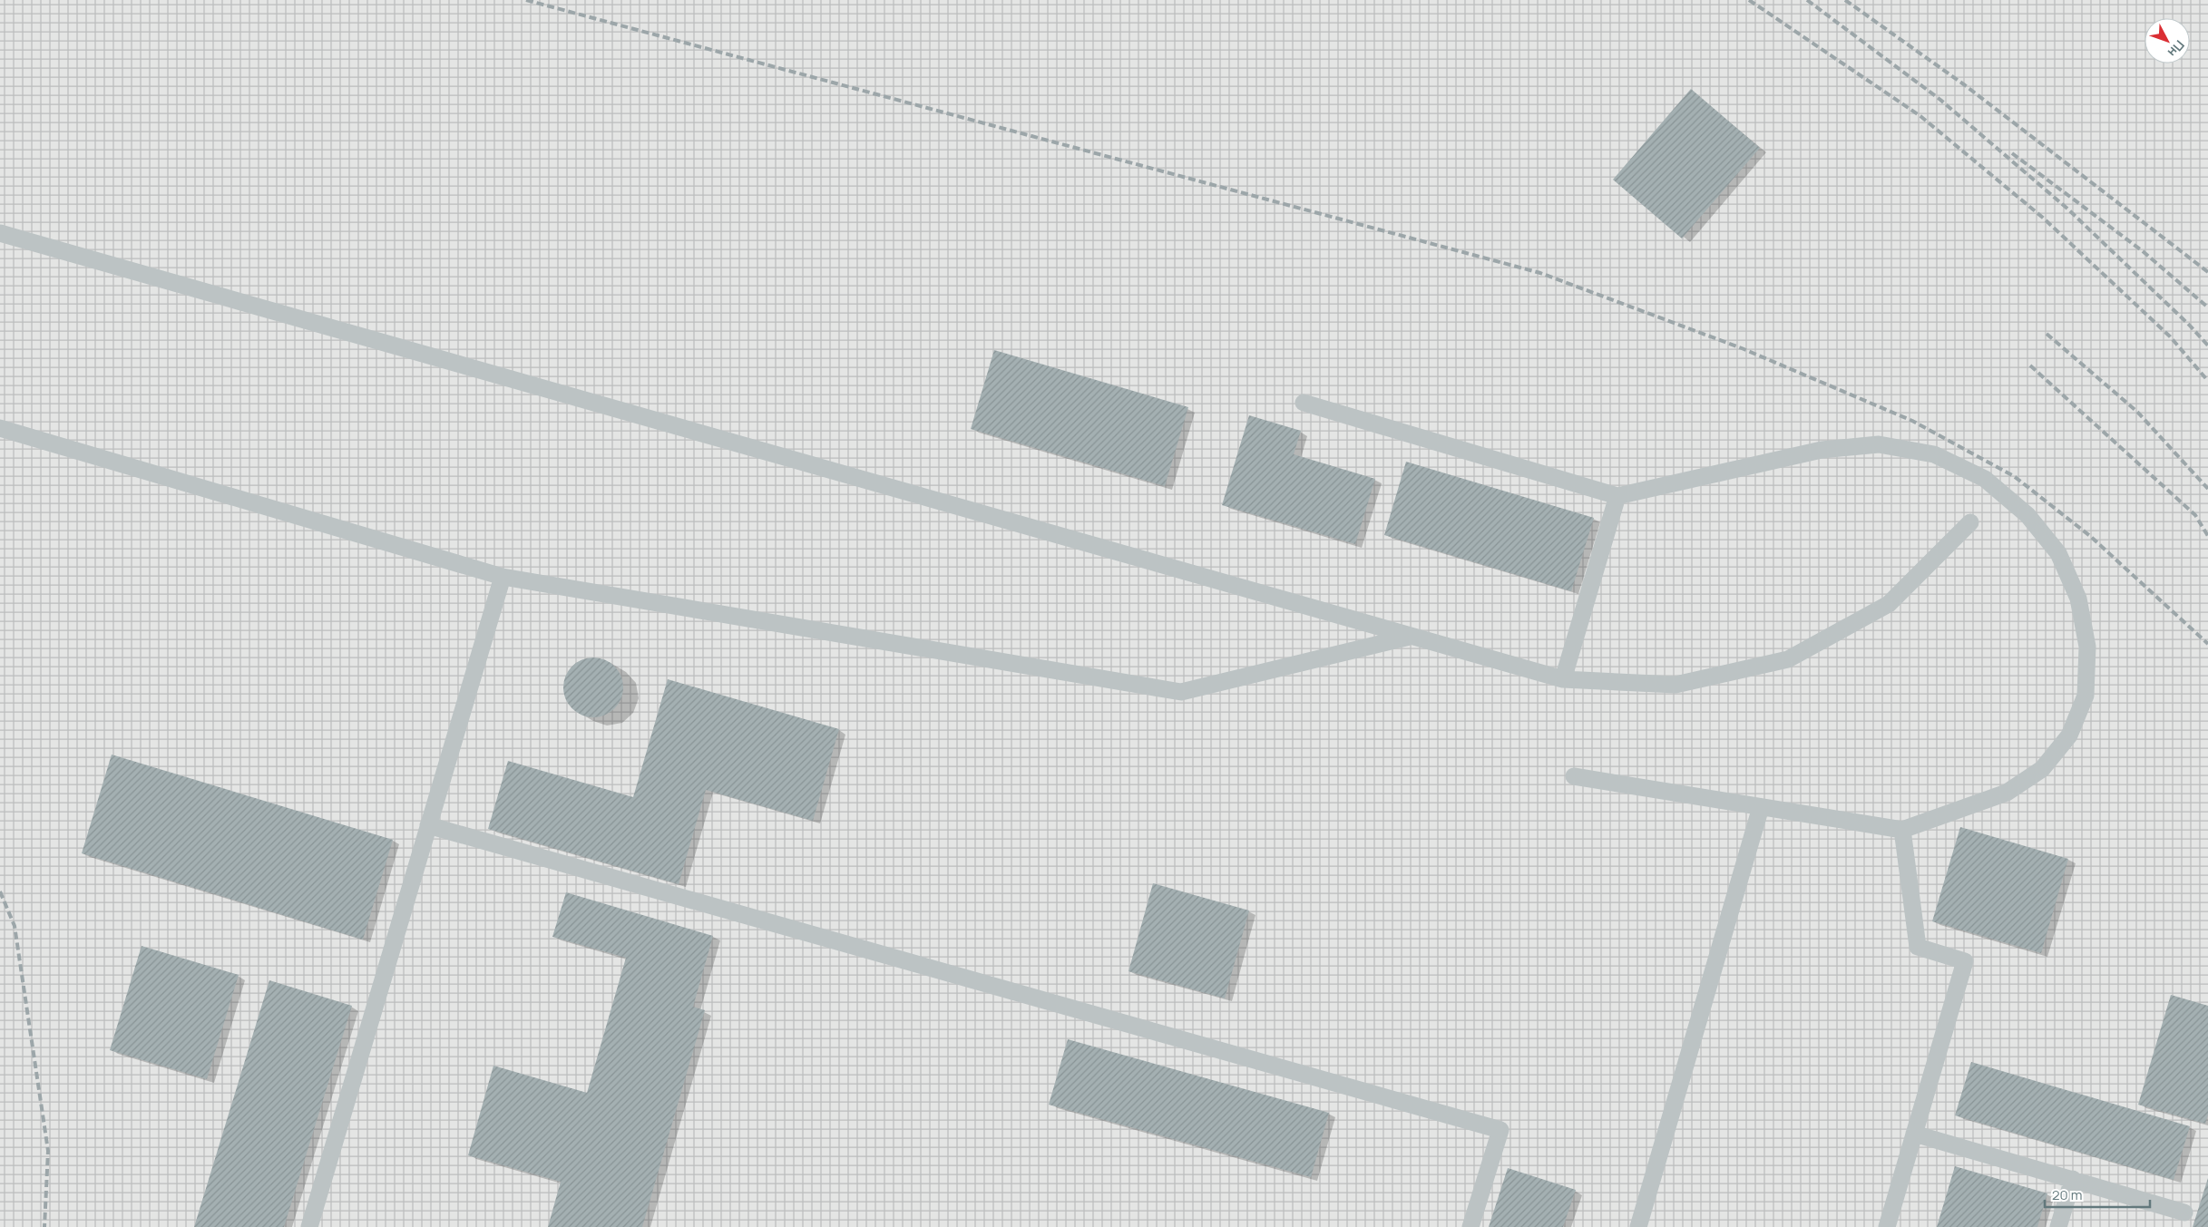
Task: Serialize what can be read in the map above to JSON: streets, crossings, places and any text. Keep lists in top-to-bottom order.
{
  "scale_bar": "20 m",
  "north": "bottom right"
}
